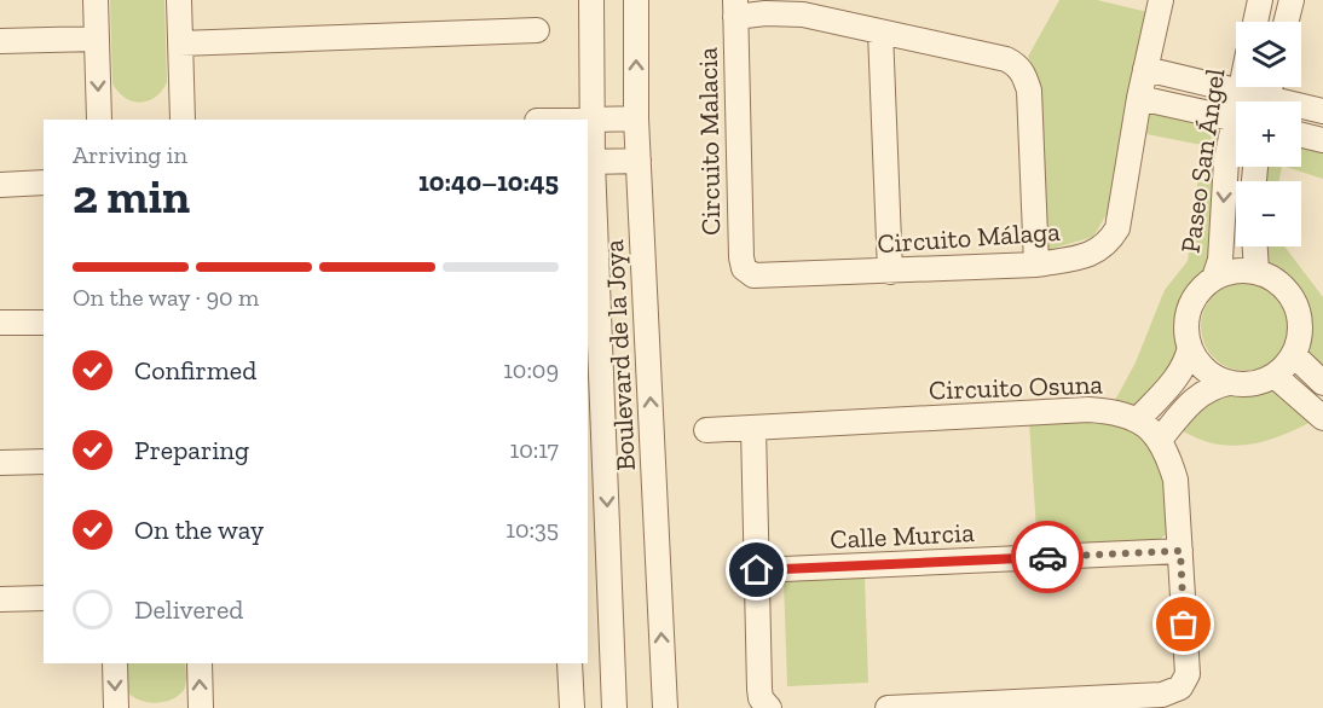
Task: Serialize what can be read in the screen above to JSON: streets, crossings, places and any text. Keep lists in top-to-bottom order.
{
  "streets": {
    "street": [
      "Circuito Malacia",
      "Paseo San Ángel",
      "Circuito Málaga",
      "Boulevard de la Joya",
      "Circuito Osuna",
      "Calle Murcia"
    ]
  },
  "crossings": [
    ["Circuito Malacia", "Circuito Málaga"],
    ["Circuito Osuna", "Calle Murcia"]
  ],
  "one_way": ["Paseo San Ángel"],
  "page": {
    "map_buttons": ["+", "−"],
    "heading": ["2 min", "Arriving in", "10:40–10:45"],
    "bar": "On the way · 90 m",
    "list": [
      ["Confirmed", "10:09"],
      ["Preparing", "10:17"],
      ["On the way", "10:35"],
      "Delivered"
    ]
  }
}
